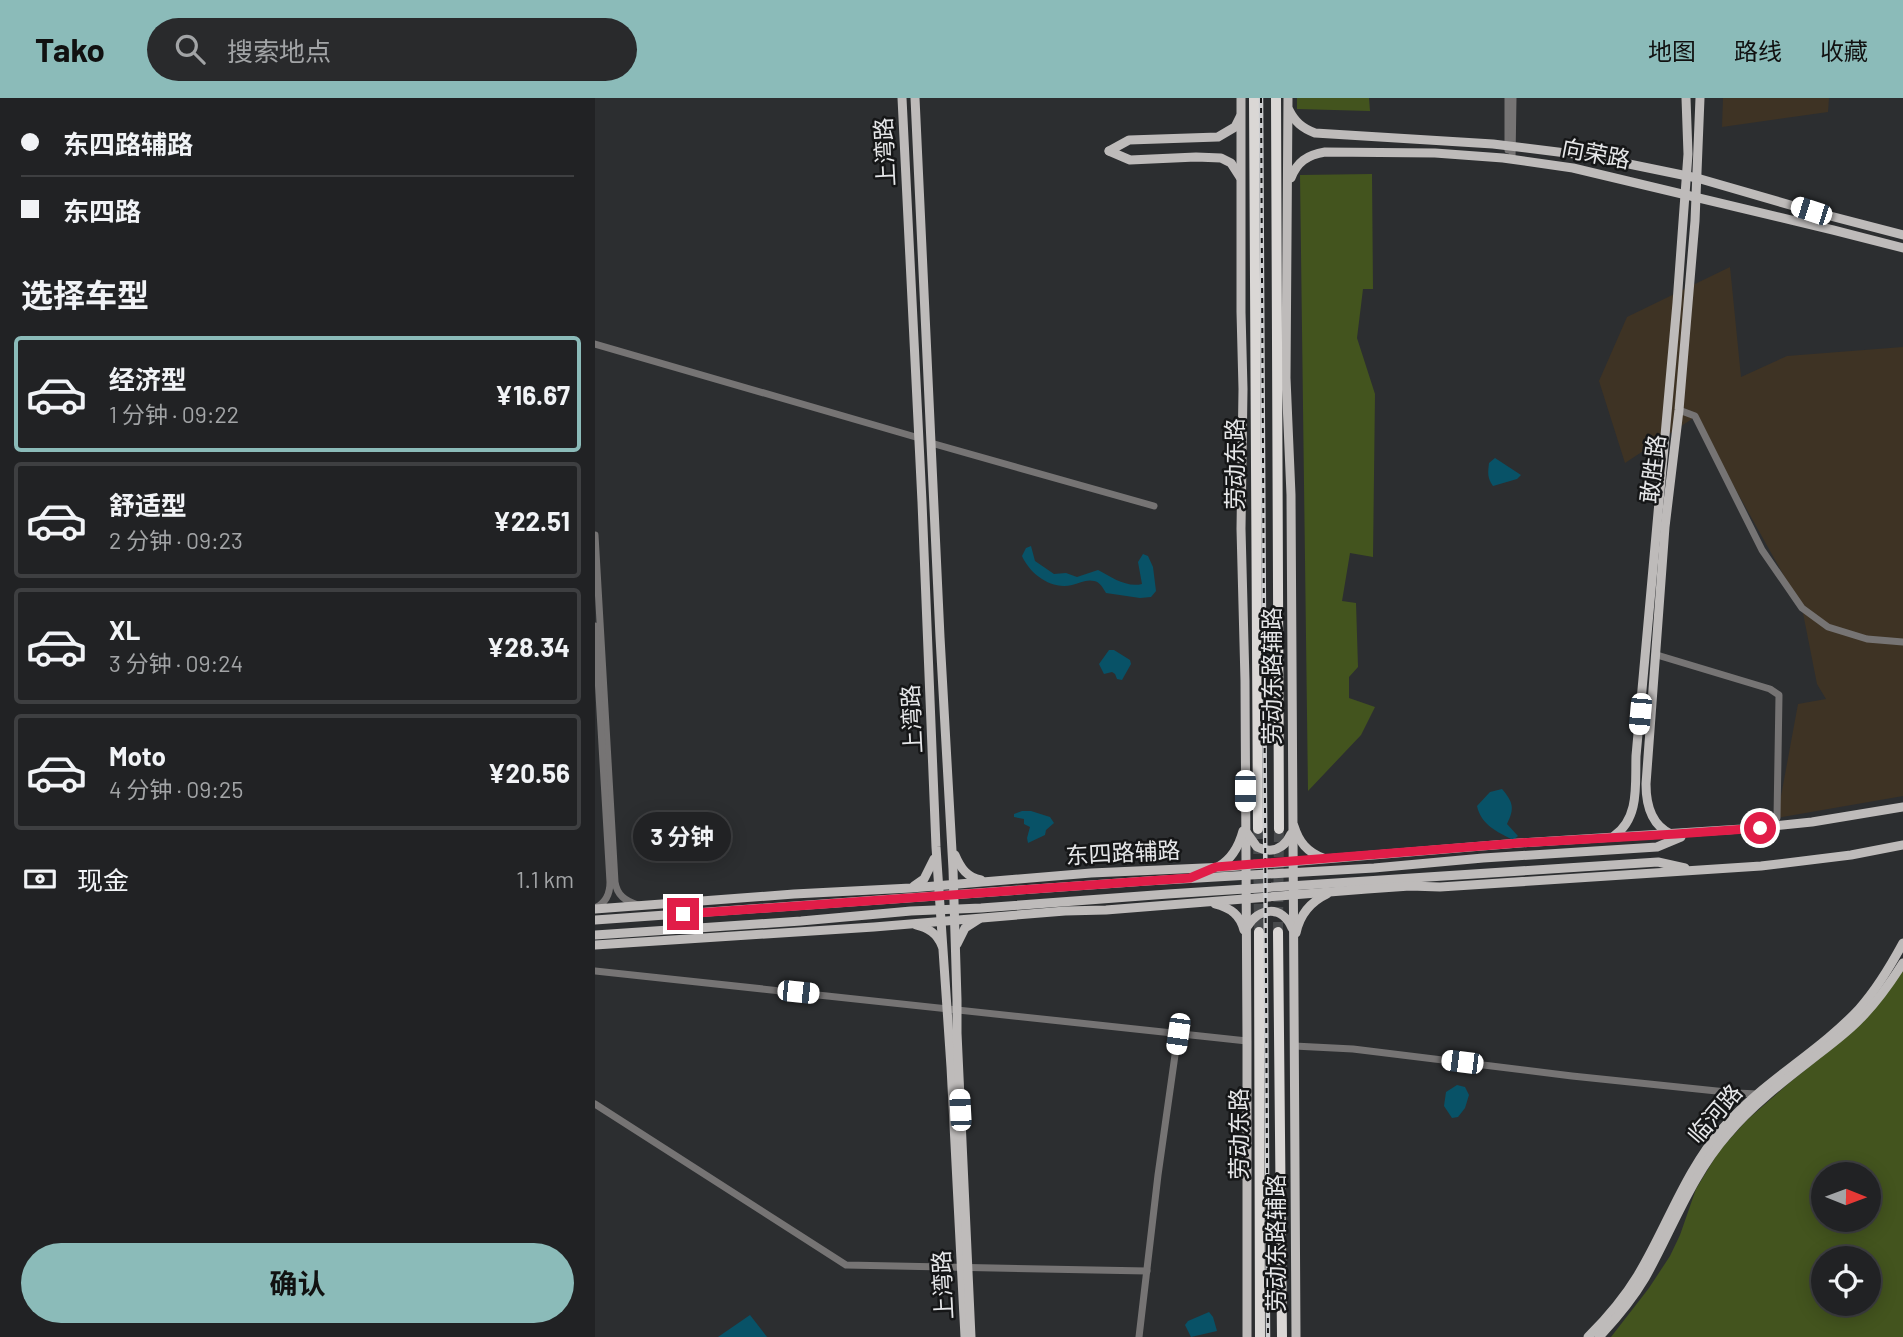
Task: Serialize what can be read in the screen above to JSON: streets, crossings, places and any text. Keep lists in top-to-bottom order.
{
  "streets": {
    "highway": ["劳动东路"],
    "main road": [
      "上湾路",
      "向荣路",
      "敢胜路",
      "劳动东路辅路",
      "东四路辅路",
      "临河路"
    ]
  },
  "crossings": [
    ["上湾路", "东四路辅路"],
    ["向荣路", "敢胜路"],
    ["向荣路", "劳动东路辅路"],
    ["敢胜路", "东四路辅路"],
    ["劳动东路辅路", "东四路辅路"]
  ],
  "north": "right",
  "page": {
    "header": "Tako",
    "search": "搜索地点",
    "nav": ["地图", "路线", "收藏"],
    "banner": ["东四路辅路", "东四路"],
    "heading": "选择车型",
    "list": [
      {
        "name": "经济型",
        "note": "1 分钟 · 09:22",
        "value": "¥16.67"
      },
      {
        "name": "舒适型",
        "note": "2 分钟 · 09:23",
        "value": "¥22.51"
      },
      {
        "name": "XL",
        "note": "3 分钟 · 09:24",
        "value": "¥28.34"
      },
      {
        "name": "Moto",
        "note": "4 分钟 · 09:25",
        "value": "¥20.56"
      }
    ],
    "bubble": "3 分钟",
    "pay": ["现金", "1.1 km"],
    "buttons": "确认"
  }
}
